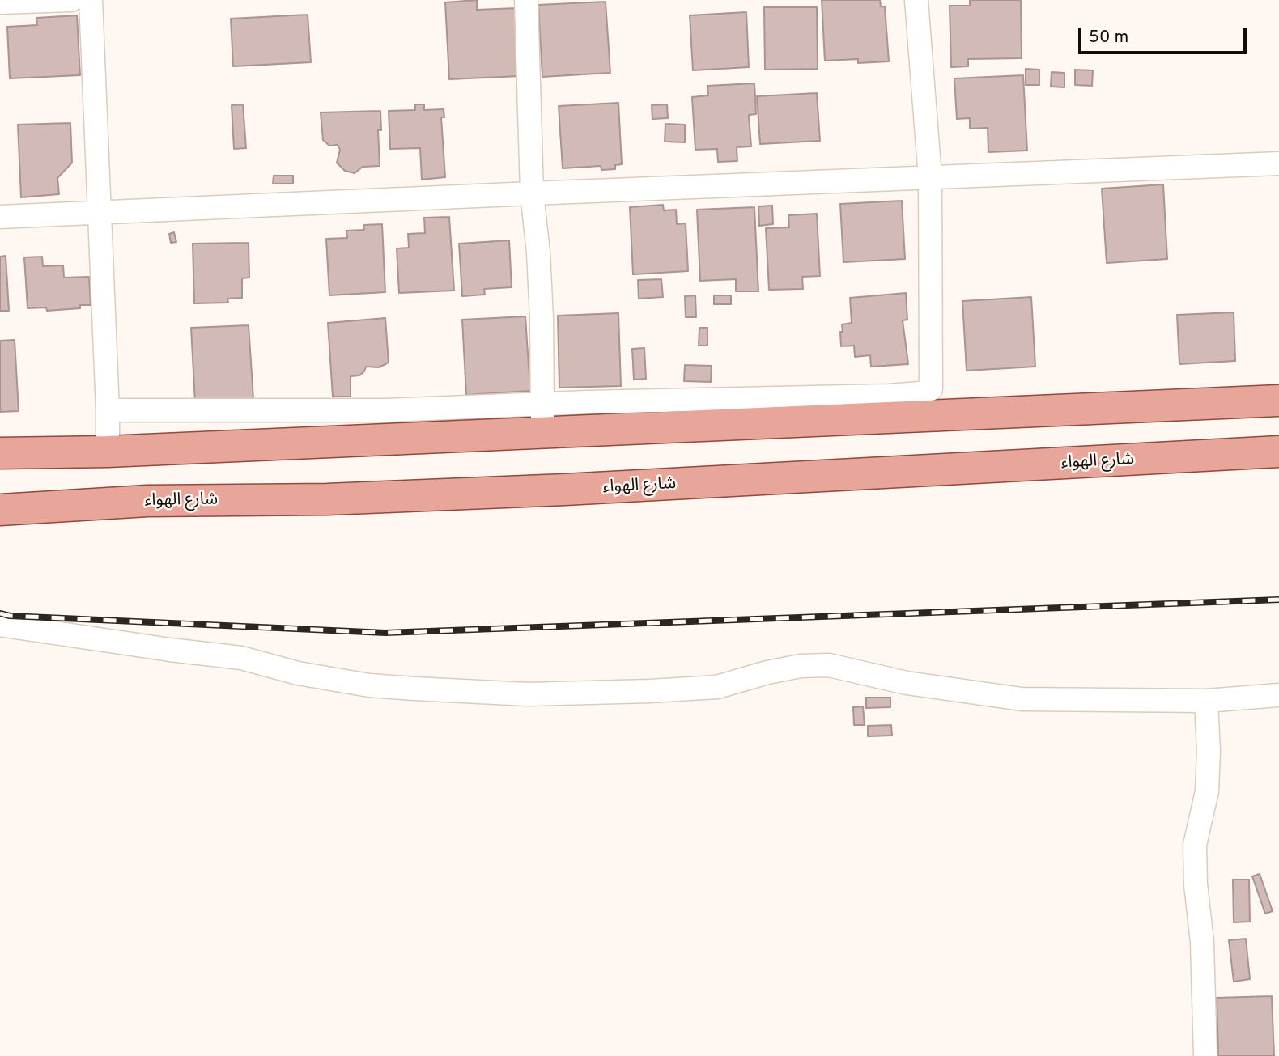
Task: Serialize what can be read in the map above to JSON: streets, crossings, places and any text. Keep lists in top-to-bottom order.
{
  "streets": {
    "main road": ["شارع الهواء"]
  },
  "scale_bar": "50 m"
}
